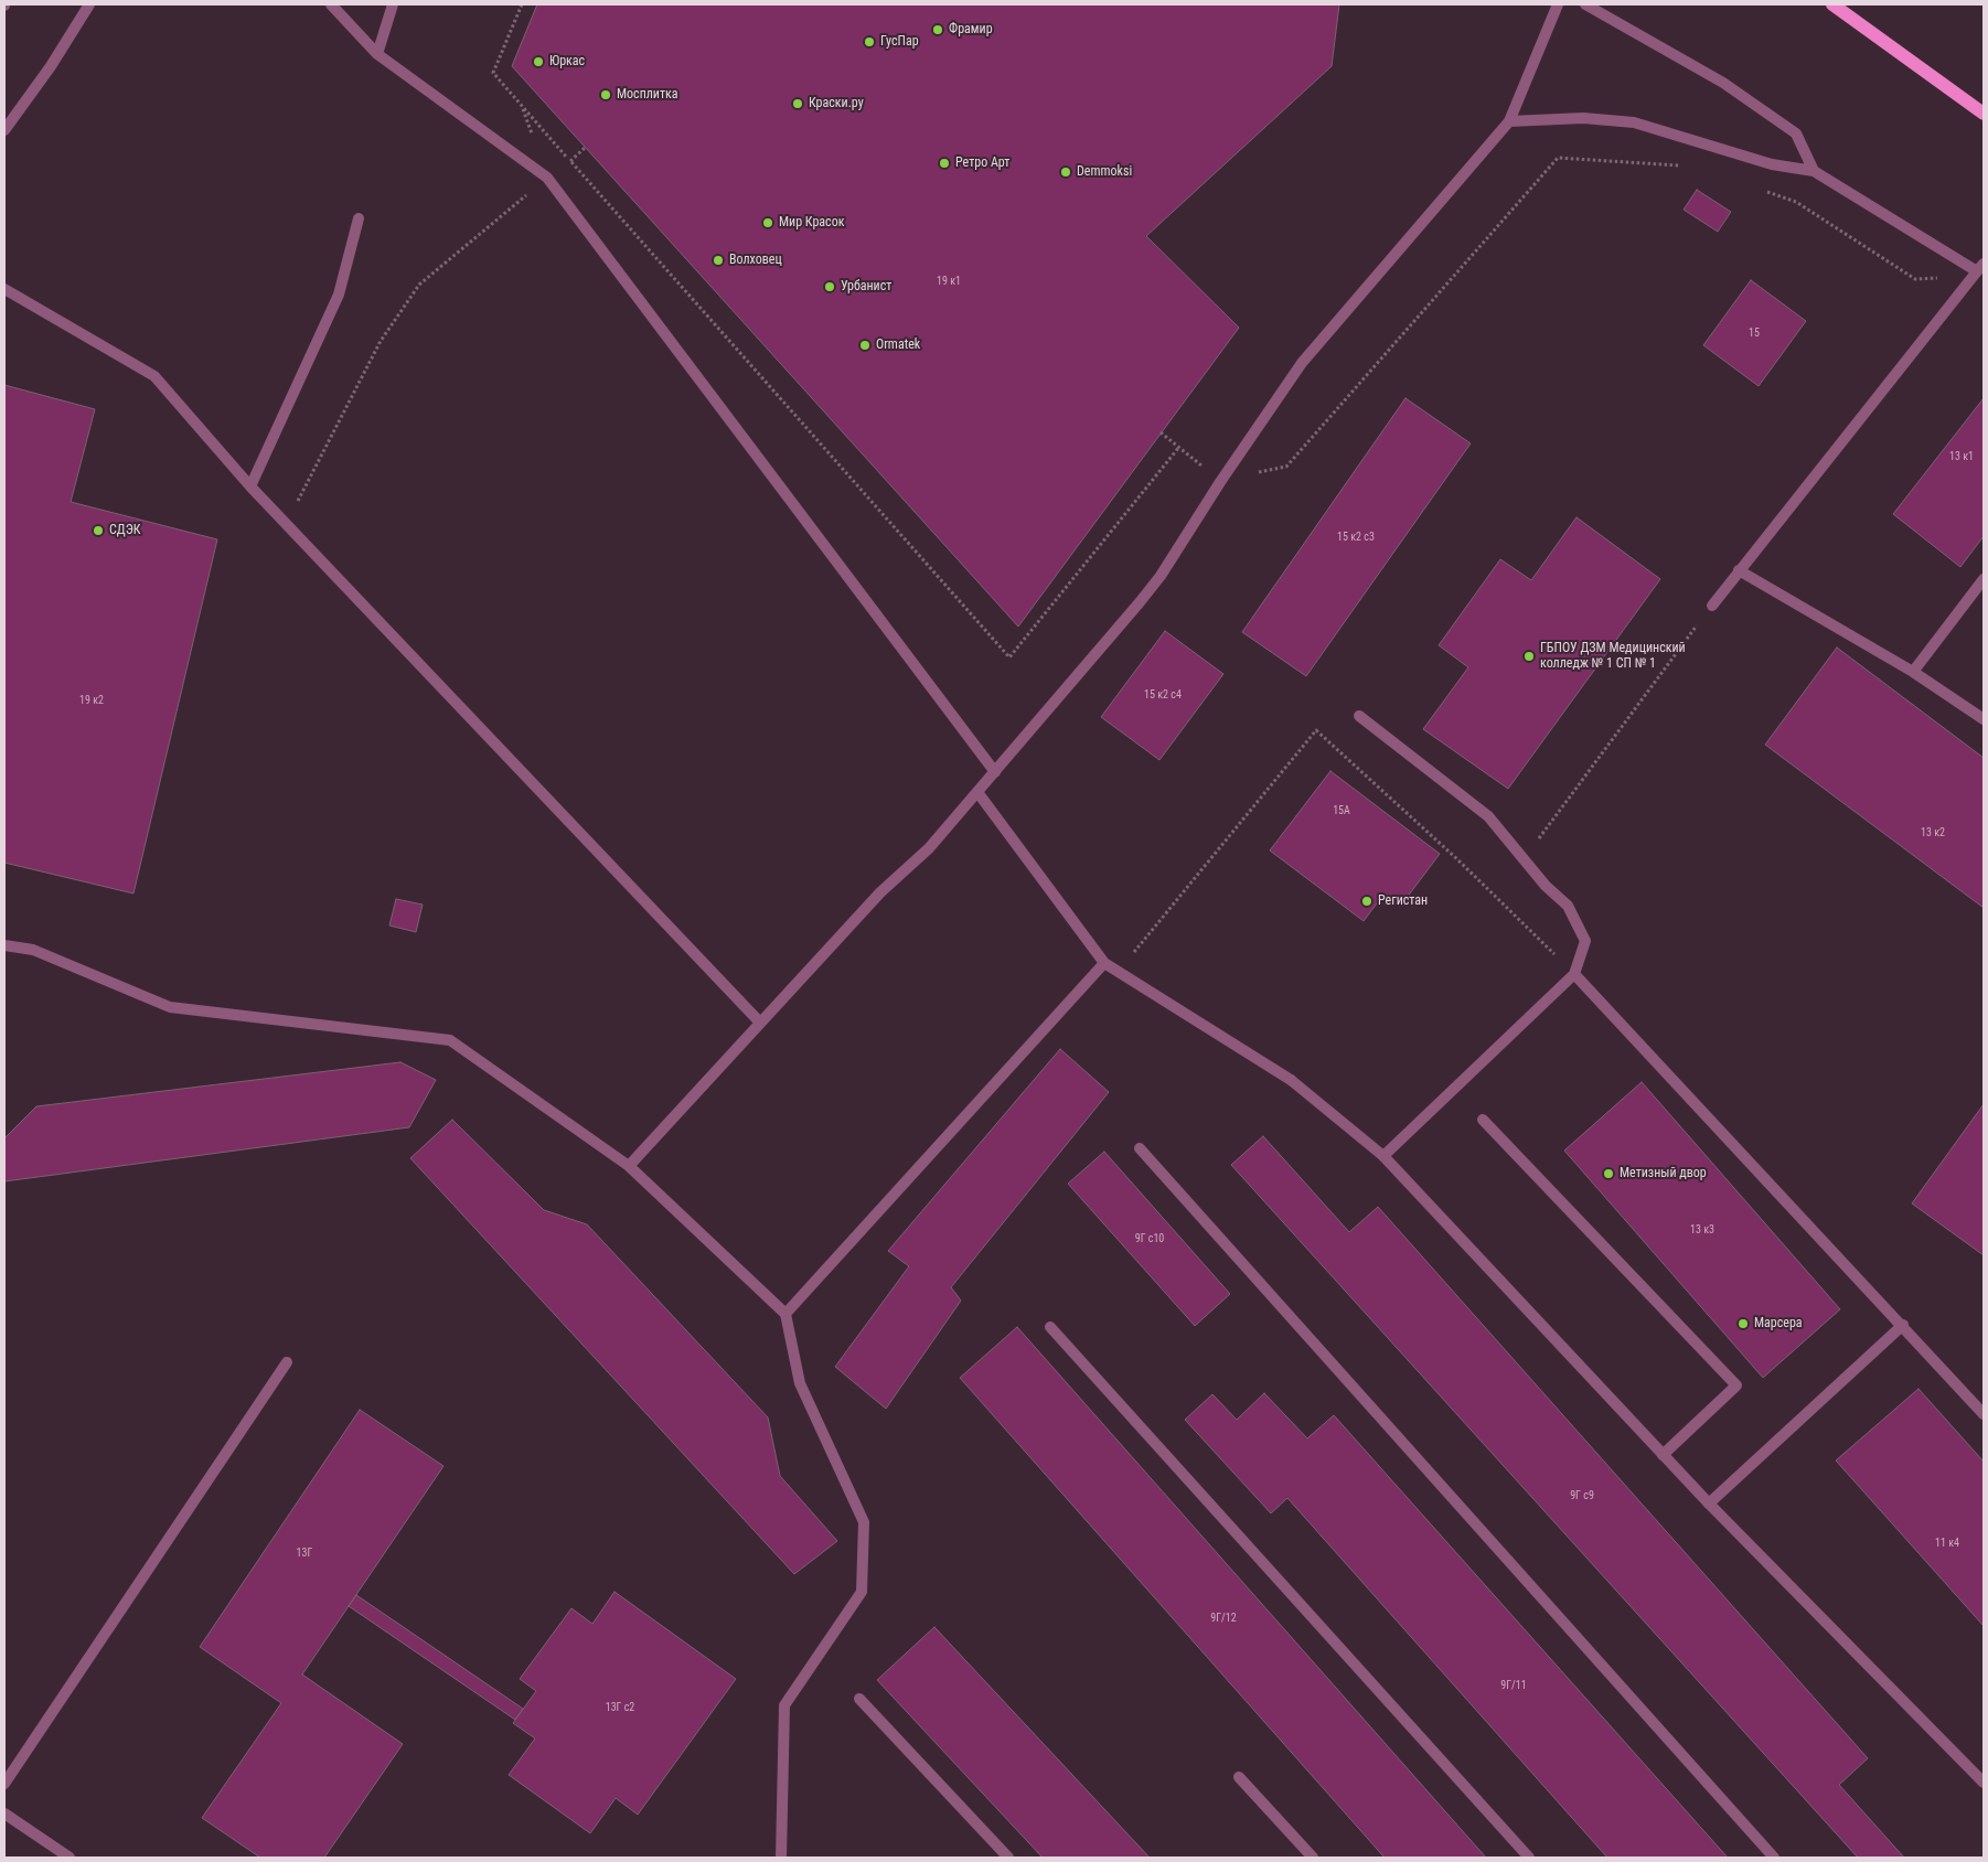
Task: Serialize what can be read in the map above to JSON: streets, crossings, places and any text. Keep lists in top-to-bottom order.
{
  "places": [
    "Фрамир",
    "ГусПар",
    "Юркас",
    "Мосплитка",
    "Краски.ру",
    "Ретро Арт",
    "Demmoksi",
    "Мир Красок",
    "Волховец",
    "Урбанист",
    "Ormatek",
    "СДЭК",
    "ГБПОУ ДЗМ Медицинский колледж № 1 СП № 1",
    "Регистан",
    "Метизный двор",
    "Марсера"
  ],
  "house_numbers": [
    "19 к1",
    "15",
    "13 к1",
    "15 к2 с3",
    "15 к2 с4",
    "19 к2",
    "15А",
    "13 к2",
    "13 к3",
    "9Г с10",
    "9Г с9",
    "11 к4",
    "13Г",
    "9Г/12",
    "9Г/11",
    "13Г с2"
  ]
}
